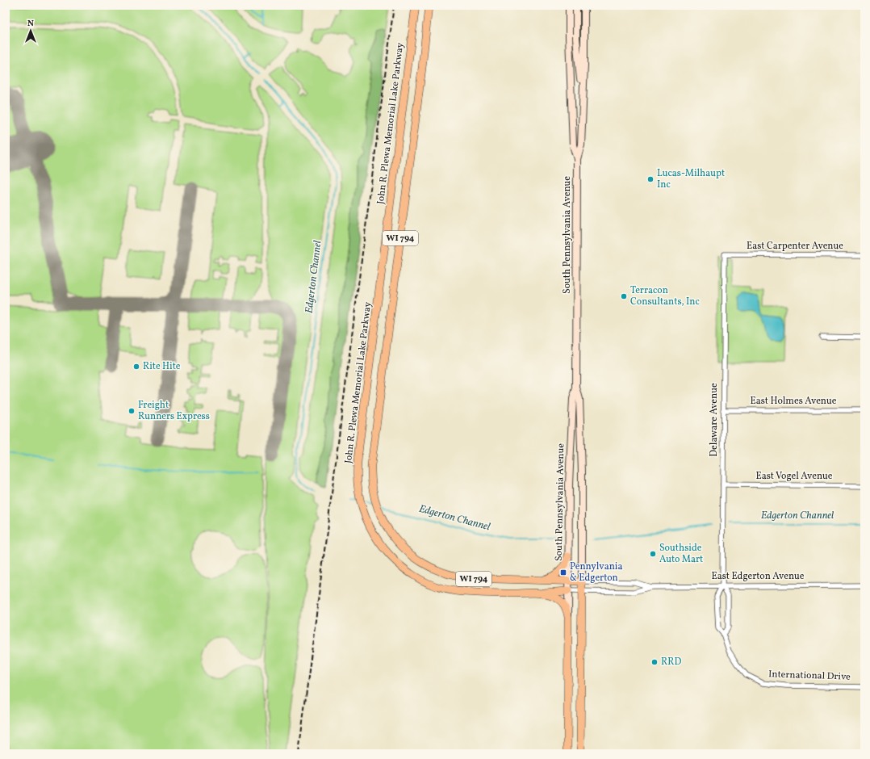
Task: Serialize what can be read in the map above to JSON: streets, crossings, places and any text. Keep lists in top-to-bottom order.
{
  "streets": {
    "main road": ["John R. Plewa Memorial Lake Parkway", "South Pennsylvania Avenue", "WI 794"],
    "street": [
      "East Carpenter Avenue",
      "East Holmes Avenue",
      "Delaware Avenue",
      "East Vogel Avenue",
      "East Edgerton Avenue",
      "International Drive"
    ]
  },
  "crossings": [
    ["John R. Plewa Memorial Lake Parkway", "South Pennsylvania Avenue"],
    ["South Pennsylvania Avenue", "WI 794"],
    ["South Pennsylvania Avenue", "East Edgerton Avenue"],
    ["WI 794", "East Edgerton Avenue"],
    ["East Carpenter Avenue", "Delaware Avenue"],
    ["East Holmes Avenue", "Delaware Avenue"],
    ["Delaware Avenue", "East Vogel Avenue"],
    ["Delaware Avenue", "East Edgerton Avenue"],
    ["Delaware Avenue", "International Drive"],
    ["East Edgerton Avenue", "International Drive"]
  ],
  "water": ["Edgerton Channel"],
  "places": {
    "other": [
      "Lucas-Milhaupt Inc",
      "Terracon Consultants, Inc",
      "Rite Hite",
      "Freight Runners Express",
      "Southside Auto Mart",
      "RRD"
    ],
    "transit": ["Pennylvania & Edgerton"]
  },
  "north": "top"
}
